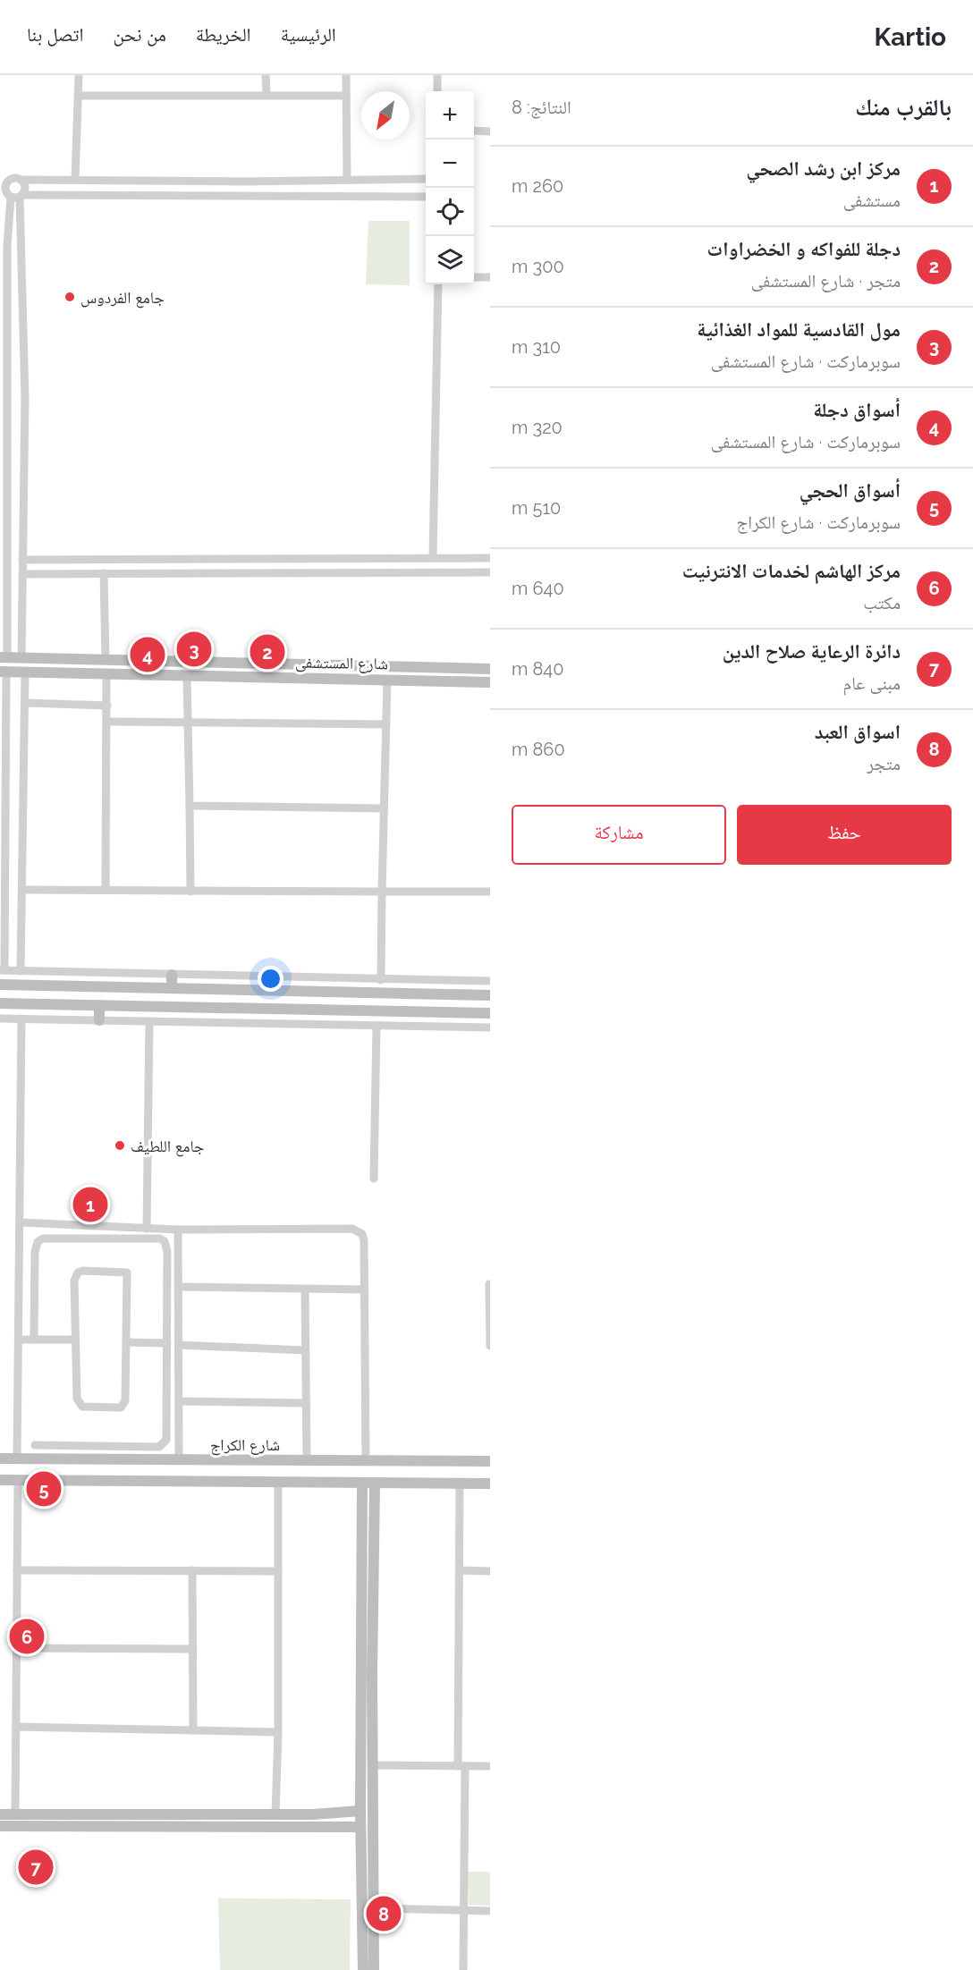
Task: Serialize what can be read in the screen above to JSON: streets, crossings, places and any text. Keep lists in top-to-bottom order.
{
  "streets": {
    "street": ["شارع المستشفى", "شارع الكراج"]
  },
  "places": ["جامع الفردوس", "جامع اللطیف"],
  "north": "bottom left",
  "page": {
    "header": "Kartio",
    "nav": [
      "الرئيسية",
      "الخريطة",
      "من نحن",
      "اتصل بنا"
    ],
    "heading": ["بالقرب منك", "النتائج: 8"],
    "map_buttons": ["+", "−"],
    "list": [
      {
        "mark": "1",
        "name": "مركز ابن رشد الصحي",
        "note": "مستشفى",
        "value": "260 m"
      },
      {
        "mark": "2",
        "name": "دجلة للفواكه و الخضراوات",
        "note": "متجر · شارع المستشفى",
        "value": "300 m"
      },
      {
        "mark": "3",
        "name": "مول القادسية للمواد الغذائية",
        "note": "سوبرماركت · شارع المستشفى",
        "value": "310 m"
      },
      {
        "mark": "4",
        "name": "أسواق دجلة",
        "note": "سوبرماركت · شارع المستشفى",
        "value": "320 m"
      },
      {
        "mark": "5",
        "name": "أسواق الحجي",
        "note": "سوبرماركت · شارع الكراج",
        "value": "510 m"
      },
      {
        "mark": "6",
        "name": "مركز الهاشم لخدمات الانترنيت",
        "note": "مكتب",
        "value": "640 m"
      },
      {
        "mark": "7",
        "name": "دائرة الرعاية صلاح الدين",
        "note": "مبنى عام",
        "value": "840 m"
      },
      {
        "mark": "8",
        "name": "اسواق العبد",
        "note": "متجر",
        "value": "860 m"
      }
    ],
    "pins": [
      "3",
      "2",
      "4",
      "1",
      "5",
      "6",
      "7",
      "8"
    ],
    "buttons": ["حفظ", "مشاركة"]
  }
}
